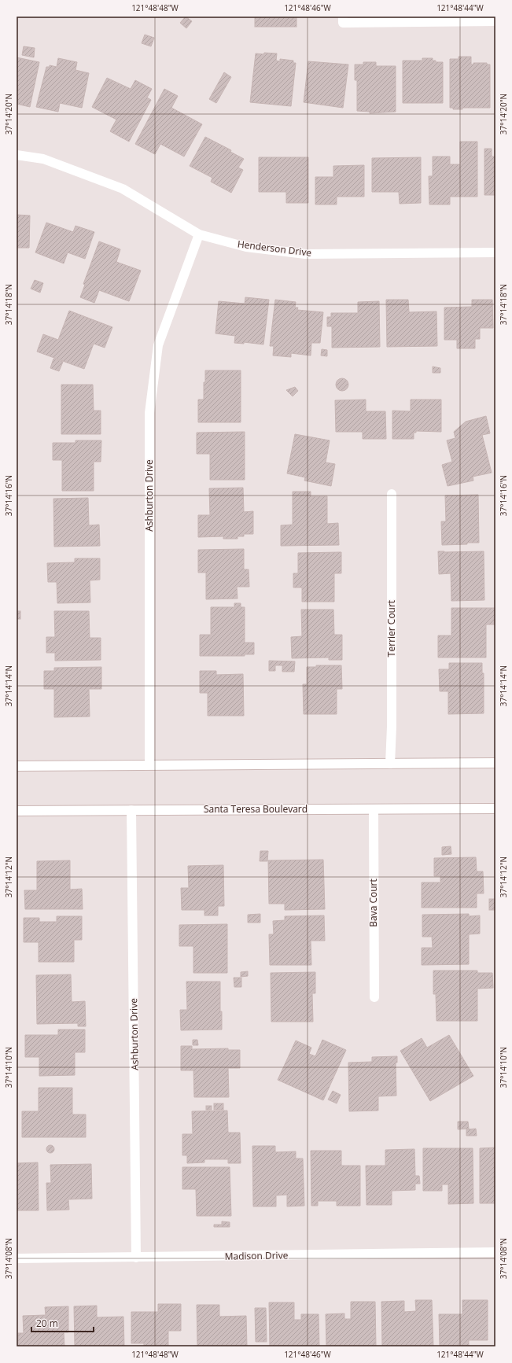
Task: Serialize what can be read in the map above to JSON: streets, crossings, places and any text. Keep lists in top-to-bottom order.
{
  "streets": {
    "street": [
      "Henderson Drive",
      "Ashburton Drive",
      "Terrier Court",
      "Santa Teresa Boulevard",
      "Bava Court",
      "Madison Drive"
    ]
  },
  "crossings": [
    ["Henderson Drive", "Ashburton Drive"],
    ["Ashburton Drive", "Santa Teresa Boulevard"],
    ["Ashburton Drive", "Madison Drive"],
    ["Santa Teresa Boulevard", "Bava Court"]
  ],
  "scale_bar": "20 m",
  "coordinates": [
    "121°48'48\"W",
    "121°48'46\"W",
    "121°48'44\"W",
    "37°14'20\"N",
    "37°14'18\"N",
    "37°14'16\"N",
    "37°14'14\"N",
    "37°14'12\"N",
    "37°14'10\"N",
    "37°14'08\"N"
  ]
}
